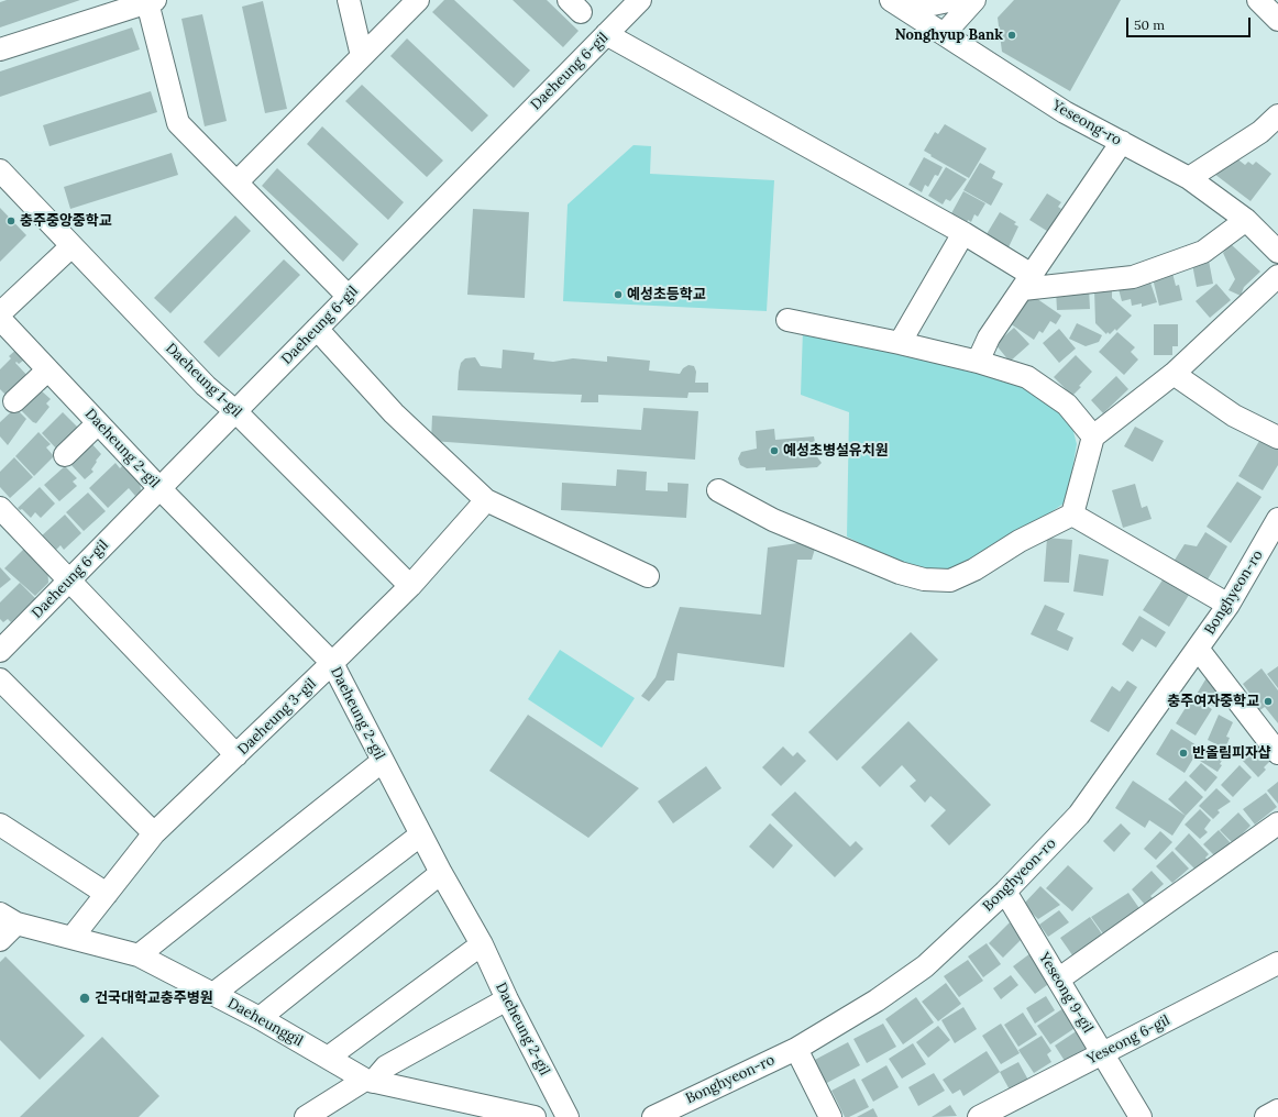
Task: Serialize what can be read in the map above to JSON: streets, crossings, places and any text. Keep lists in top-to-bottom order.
{
  "streets": {
    "street": [
      "Daeheung 6-gil",
      "Yeseong-ro",
      "Daeheung 1-gil",
      "Daeheung 2-gil",
      "Bonghyeon-ro",
      "Daeheung 3-gil",
      "Yeseong 9-gil",
      "Daeheunggil",
      "Yeseong 6-gil"
    ]
  },
  "crossings": [
    ["Daeheung 6-gil", "Daeheung 1-gil"],
    ["Daeheung 6-gil", "Daeheung 2-gil"],
    ["Daeheung 1-gil", "Daeheung 3-gil"],
    ["Daeheung 2-gil", "Daeheung 3-gil"],
    ["Bonghyeon-ro", "Yeseong 9-gil"],
    ["Daeheung 3-gil", "Daeheunggil"],
    ["Yeseong 9-gil", "Yeseong 6-gil"]
  ],
  "places": [
    "Nonghyup Bank",
    "충주중앙중학교",
    "예성초등학교",
    "예성초병설유치원",
    "충주여자중학교",
    "반올림피자샵",
    "건국대학교충주병원"
  ],
  "scale_bar": "50 m"
}
